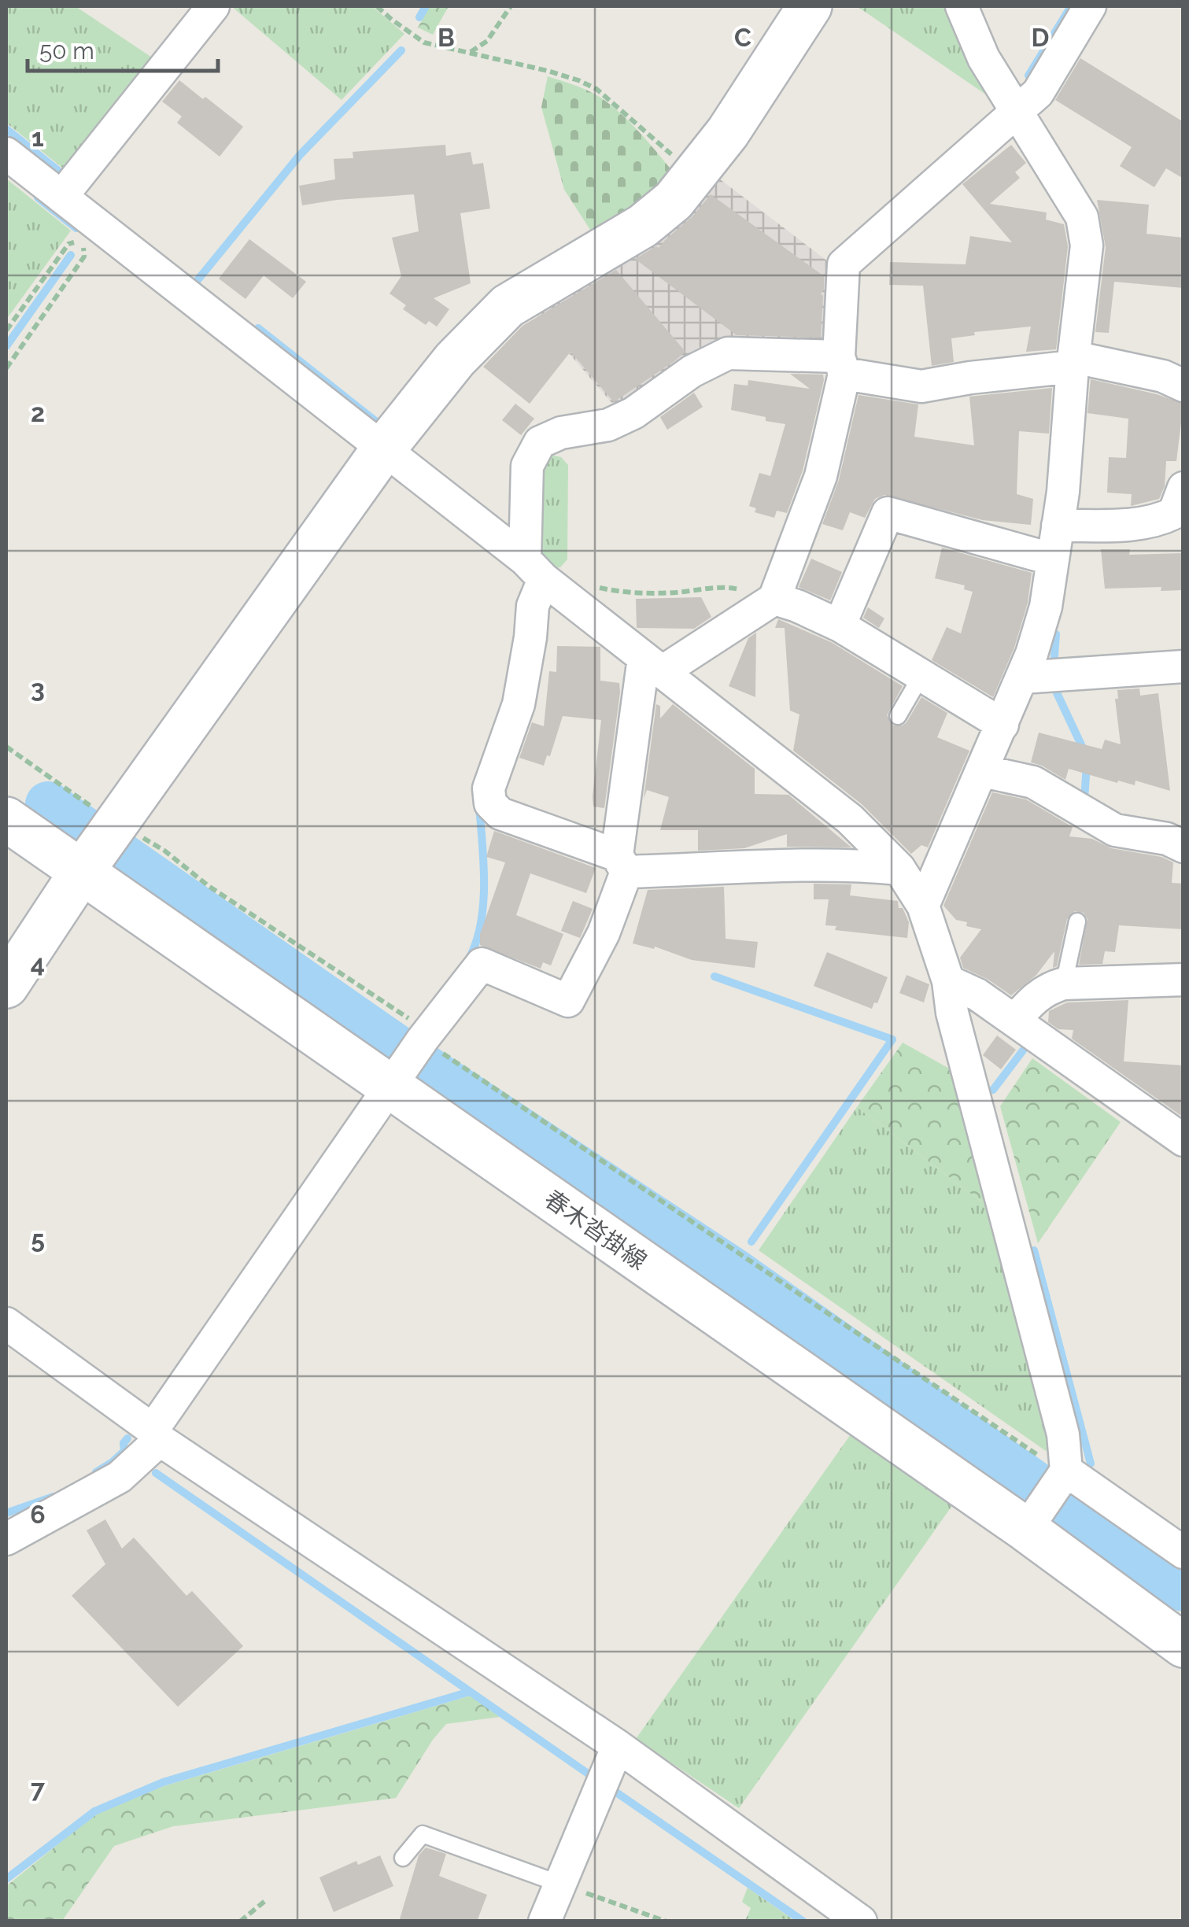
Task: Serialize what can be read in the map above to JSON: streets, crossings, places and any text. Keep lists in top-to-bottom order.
{
  "streets": {
    "main road": ["春木沓掛線"]
  },
  "scale_bar": "50 m",
  "grid": {
    "columns": ["B", "C", "D"],
    "rows": [
      "1",
      "2",
      "3",
      "4",
      "5",
      "6",
      "7"
    ]
  }
}
